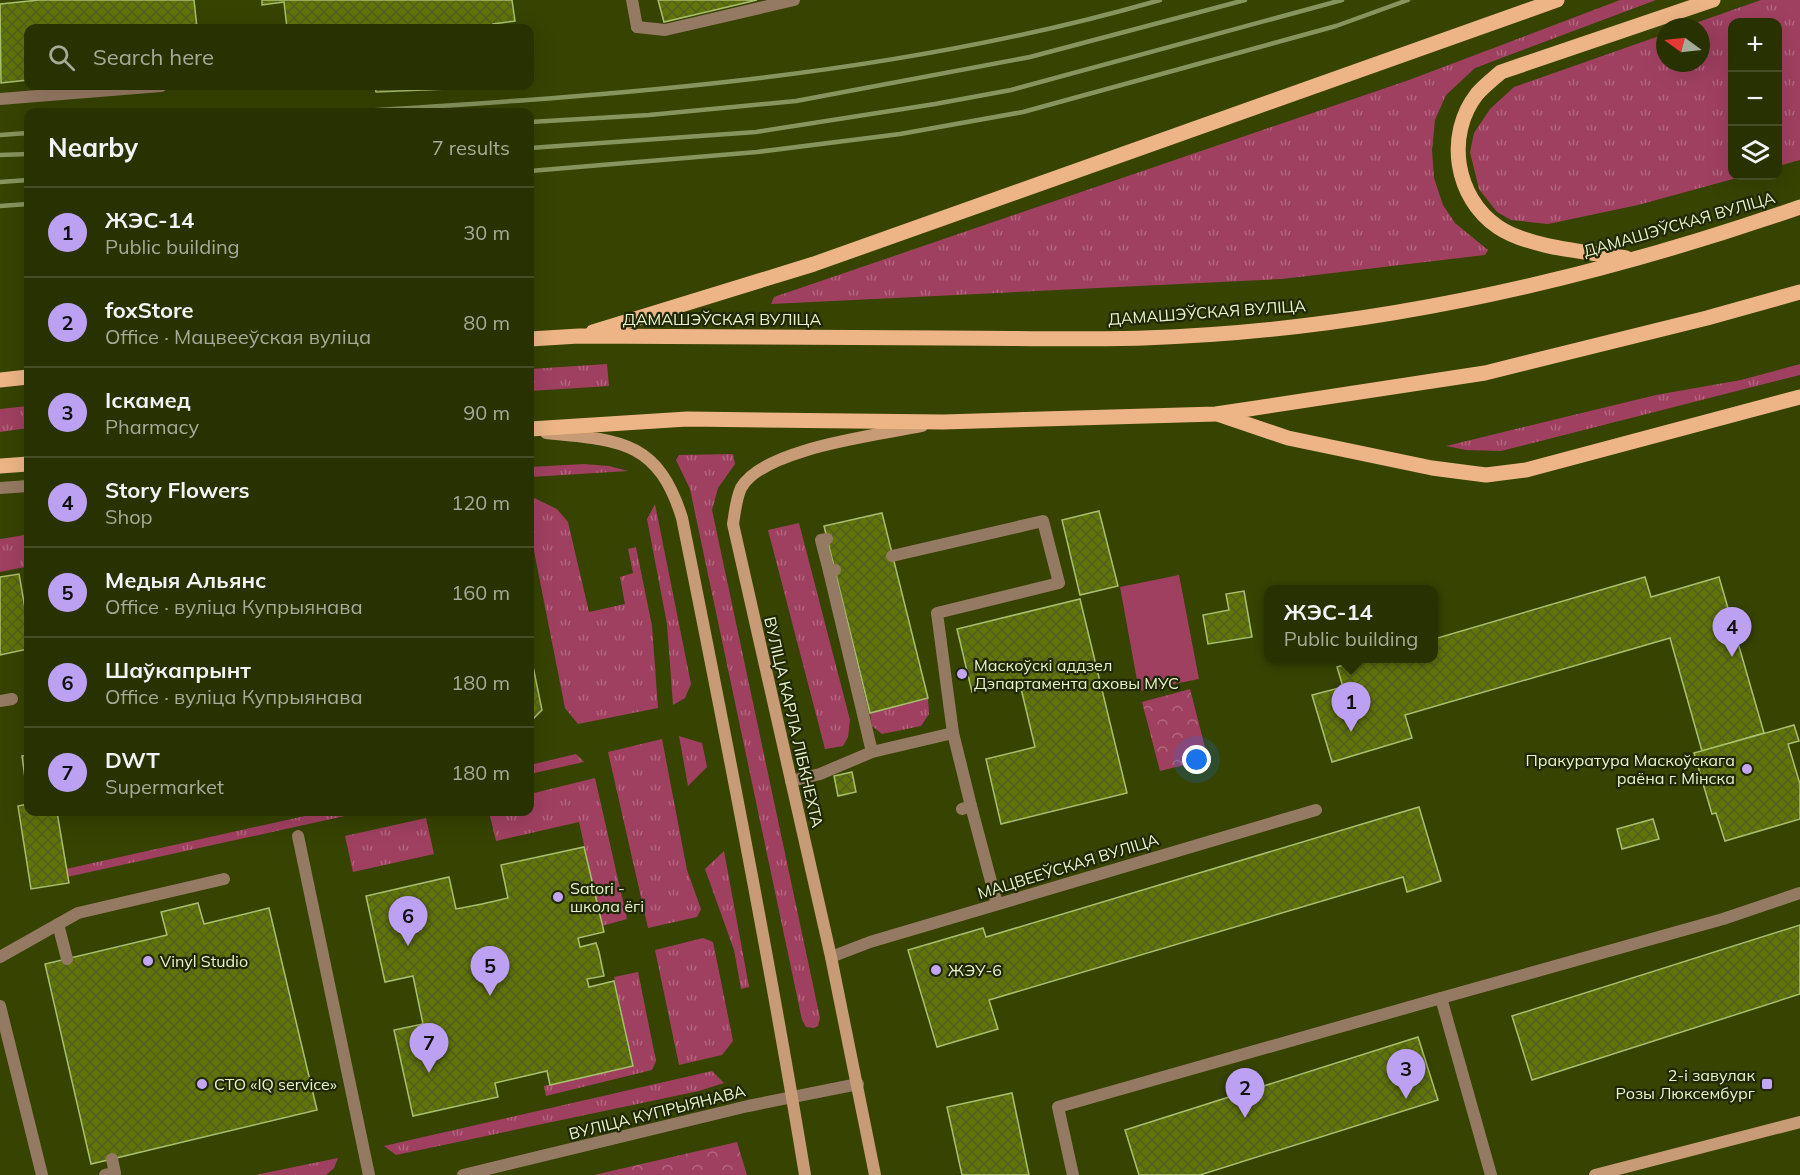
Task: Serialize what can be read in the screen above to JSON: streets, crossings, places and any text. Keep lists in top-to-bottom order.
{
  "streets": {
    "main road": ["ДАМАШЭЎСКАЯ ВУЛІЦА", "ВУЛІЦА КАРЛА ЛІБКНЕХТА"],
    "street": ["МАЦВЕЕЎСКАЯ ВУЛІЦА", "ВУЛІЦА КУПРЫЯНАВА"]
  },
  "crossings": [
    ["ВУЛІЦА КАРЛА ЛІБКНЕХТА", "МАЦВЕЕЎСКАЯ ВУЛІЦА"],
    ["ВУЛІЦА КАРЛА ЛІБКНЕХТА", "ВУЛІЦА КУПРЫЯНАВА"]
  ],
  "places": {
    "other": [
      "Маскоўскі аддзел Дэпартамента аховы МУС",
      "Пракуратура Маскоўскага раёна г. Мінска",
      "Satori - школа ёгі",
      "Vinyl Studio",
      "ЖЭУ-6",
      "СТО «IQ service»"
    ],
    "transit": ["2-і завулак Розы Люксембург"]
  },
  "north": "left",
  "page": {
    "map_buttons": ["+", "−"],
    "search": "Search here",
    "heading": ["Nearby", "7 results"],
    "list": [
      {
        "mark": "1",
        "name": "ЖЭС-14",
        "note": "Public building",
        "value": "30 m"
      },
      {
        "mark": "2",
        "name": "foxStore",
        "note": "Office · Мацвееўская вуліца",
        "value": "80 m"
      },
      {
        "mark": "3",
        "name": "Іскамед",
        "note": "Pharmacy",
        "value": "90 m"
      },
      {
        "mark": "4",
        "name": "Story Flowers",
        "note": "Shop",
        "value": "120 m"
      },
      {
        "mark": "5",
        "name": "Медыя Альянс",
        "note": "Office · вуліца Купрыянава",
        "value": "160 m"
      },
      {
        "mark": "6",
        "name": "Шаўкапрынт",
        "note": "Office · вуліца Купрыянава",
        "value": "180 m"
      },
      {
        "mark": "7",
        "name": "DWT",
        "note": "Supermarket",
        "value": "180 m"
      }
    ],
    "popup": ["ЖЭС-14", "Public building"],
    "pins": [
      "4",
      "1",
      "6",
      "5",
      "7",
      "3",
      "2"
    ]
  }
}
